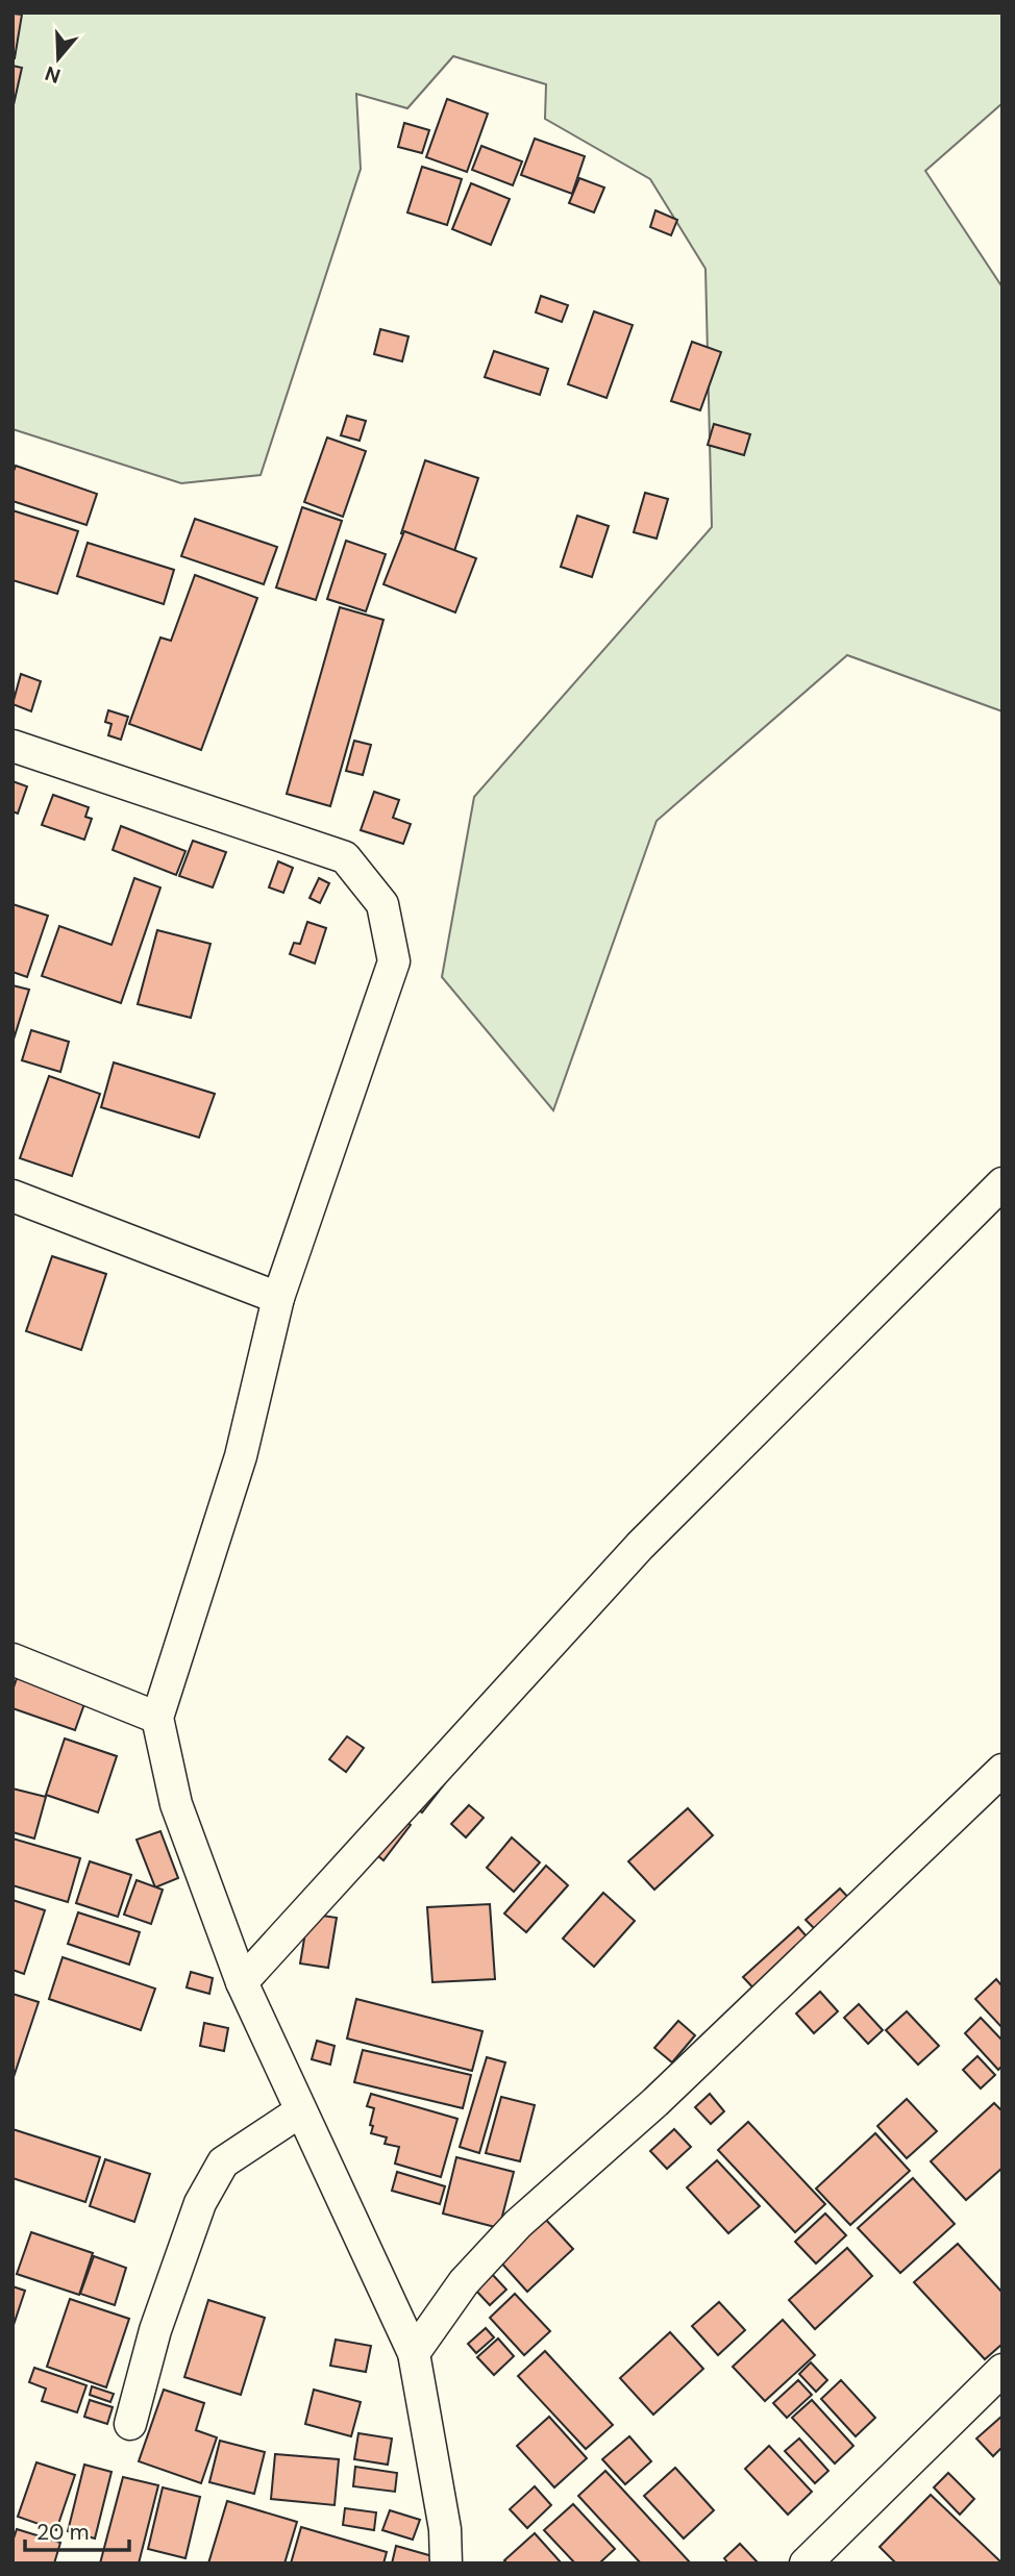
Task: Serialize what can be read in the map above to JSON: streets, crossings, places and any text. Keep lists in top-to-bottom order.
{
  "scale_bar": "20 m",
  "north": "bottom"
}
